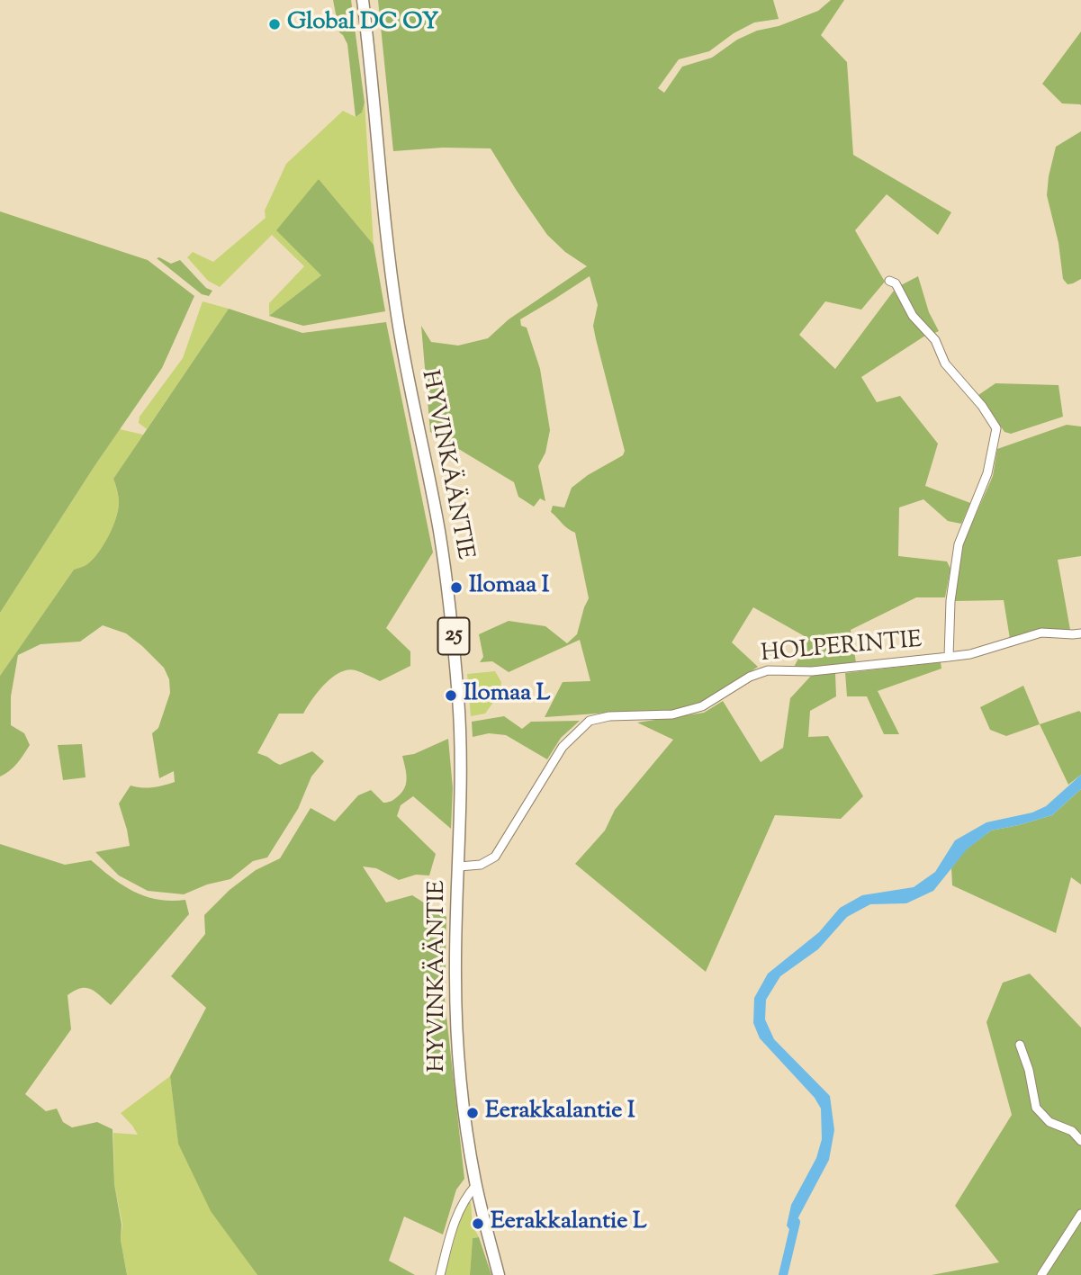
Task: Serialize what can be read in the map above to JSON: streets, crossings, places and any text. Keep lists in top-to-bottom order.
{
  "streets": {
    "highway": ["HYVINKÄÄNTIE", "25"],
    "street": ["HOLPERINTIE"]
  },
  "crossings": [
    ["HYVINKÄÄNTIE", "HOLPERINTIE"]
  ],
  "places": [
    "Global DC OY",
    "Ilomaa I",
    "Ilomaa L",
    "Eerakkalantie I",
    "Eerakkalantie L"
  ]
}
